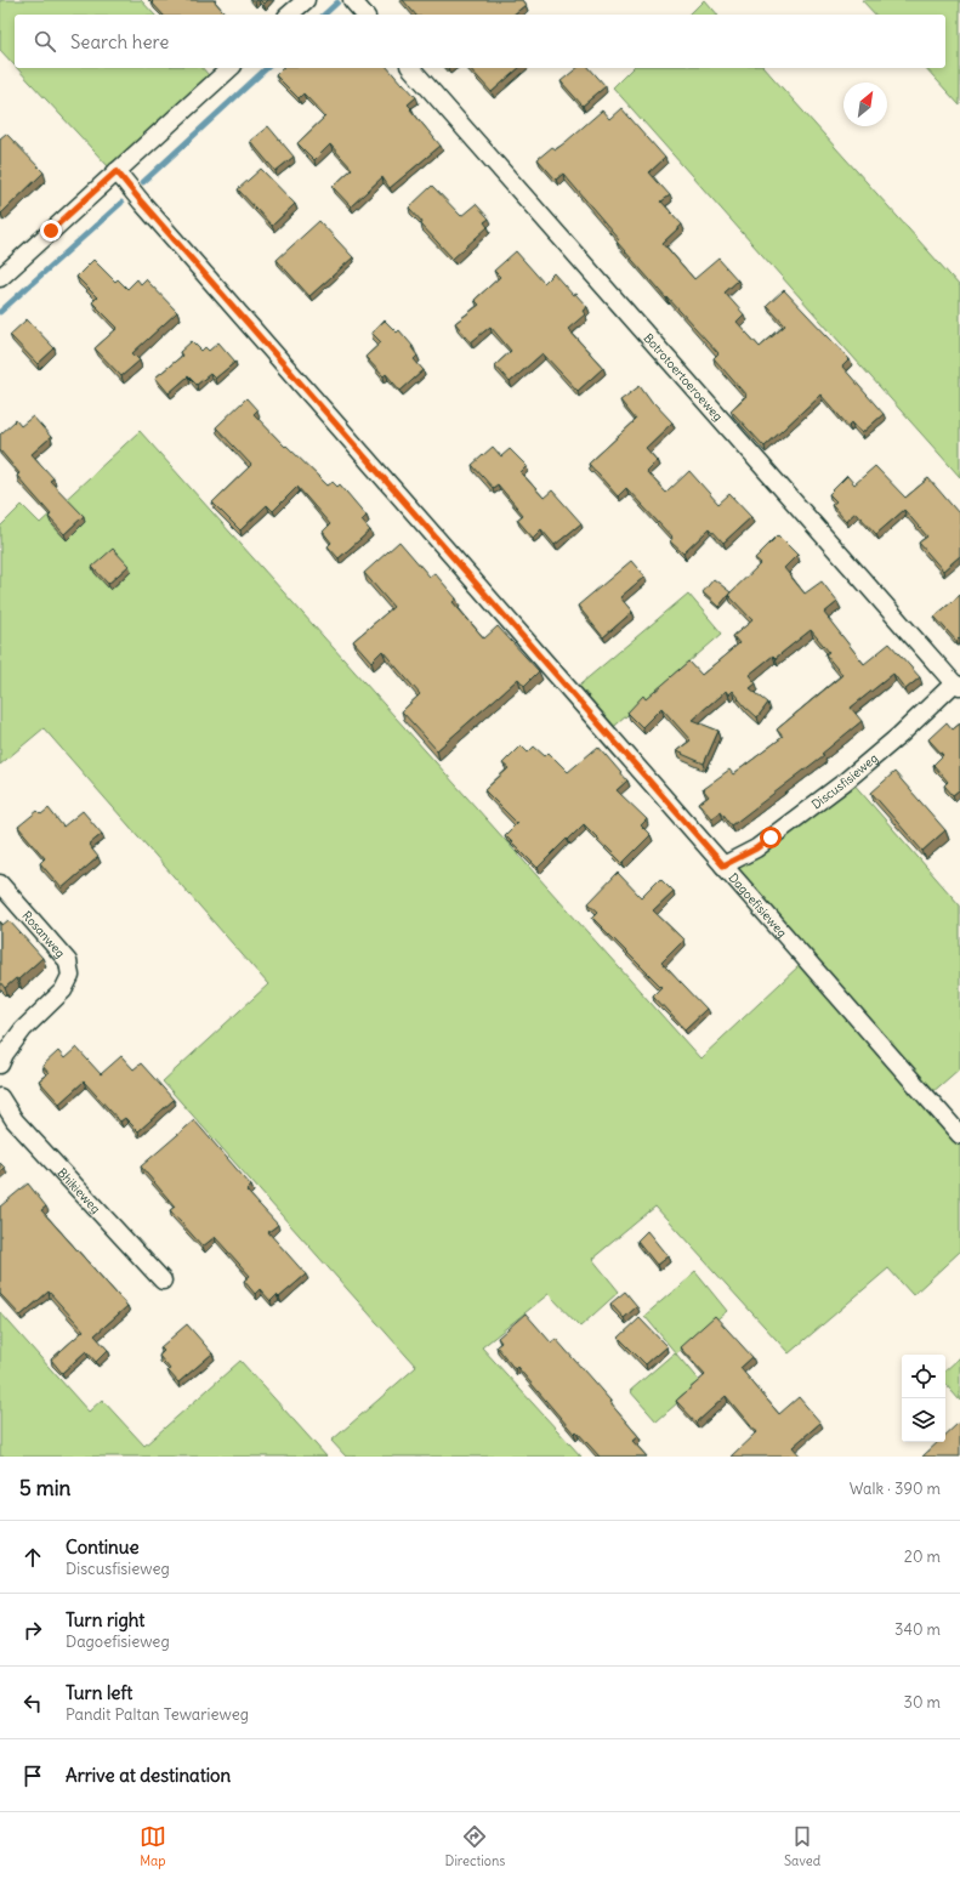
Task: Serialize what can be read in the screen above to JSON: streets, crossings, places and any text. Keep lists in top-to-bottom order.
{
  "streets": {
    "street": [
      "Botrotoertoeroeweg",
      "Discusfisieweg",
      "Dagoefisieweg",
      "Rosanweg",
      "Bhikieweg"
    ]
  },
  "crossings": [
    ["Botrotoertoeroeweg", "Discusfisieweg"],
    ["Discusfisieweg", "Dagoefisieweg"]
  ],
  "north": "top right",
  "page": {
    "search": "Search here",
    "heading": ["5 min", "Walk · 390 m"],
    "list": [
      ["Continue", "Discusfisieweg", "20 m"],
      ["Turn right", "Dagoefisieweg", "340 m"],
      ["Turn left", "Pandit Paltan Tewarieweg", "30 m"],
      "Arrive at destination"
    ],
    "nav": ["Map", "Directions", "Saved"]
  }
}
